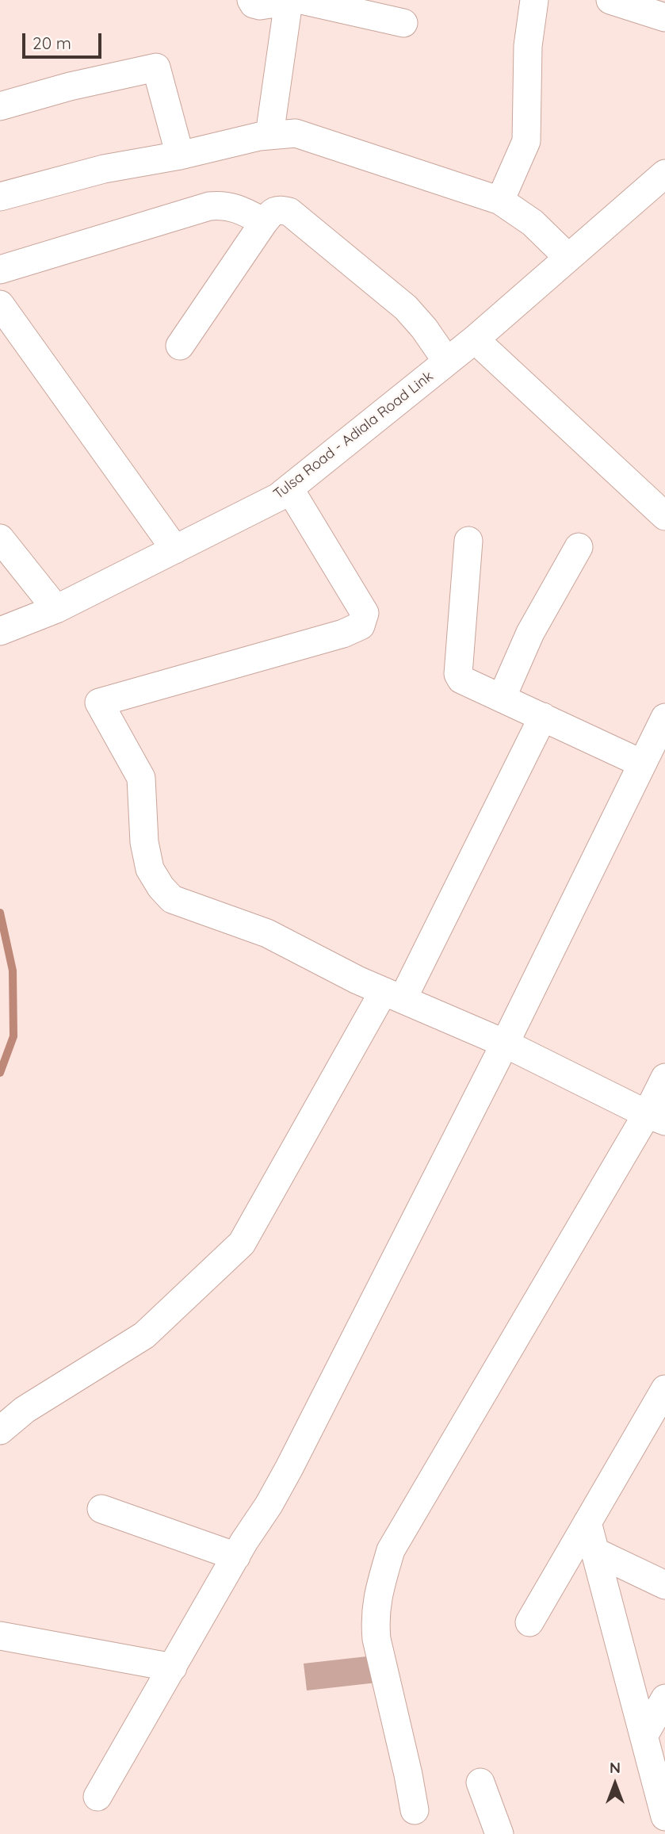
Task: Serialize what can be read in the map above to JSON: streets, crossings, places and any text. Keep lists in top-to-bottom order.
{
  "streets": {
    "street": ["Tulsa Road - Adiala Road Link"]
  },
  "scale_bar": "20 m",
  "north": "top"
}
